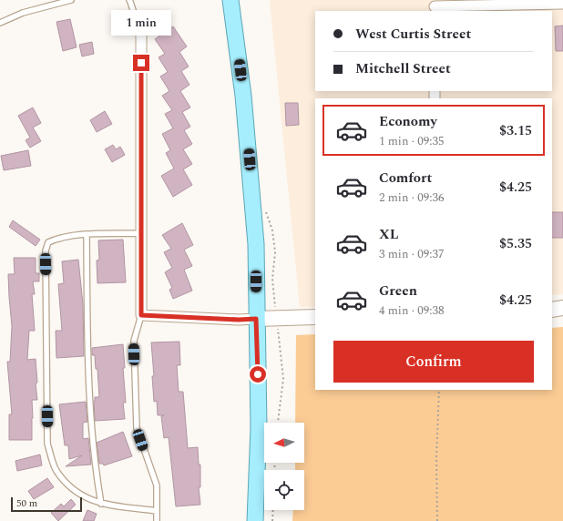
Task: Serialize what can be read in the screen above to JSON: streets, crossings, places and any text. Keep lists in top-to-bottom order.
{
  "scale_bar": "50 m",
  "north": "left",
  "page": {
    "bubble": "1 min",
    "banner": ["West Curtis Street", "Mitchell Street"],
    "list": [
      {
        "name": "Economy",
        "note": "1 min · 09:35",
        "value": "$3.15"
      },
      {
        "name": "Comfort",
        "note": "2 min · 09:36",
        "value": "$4.25"
      },
      {
        "name": "XL",
        "note": "3 min · 09:37",
        "value": "$5.35"
      },
      {
        "name": "Green",
        "note": "4 min · 09:38",
        "value": "$4.25"
      }
    ],
    "buttons": "Confirm",
    "scale": "50 m"
  }
}
